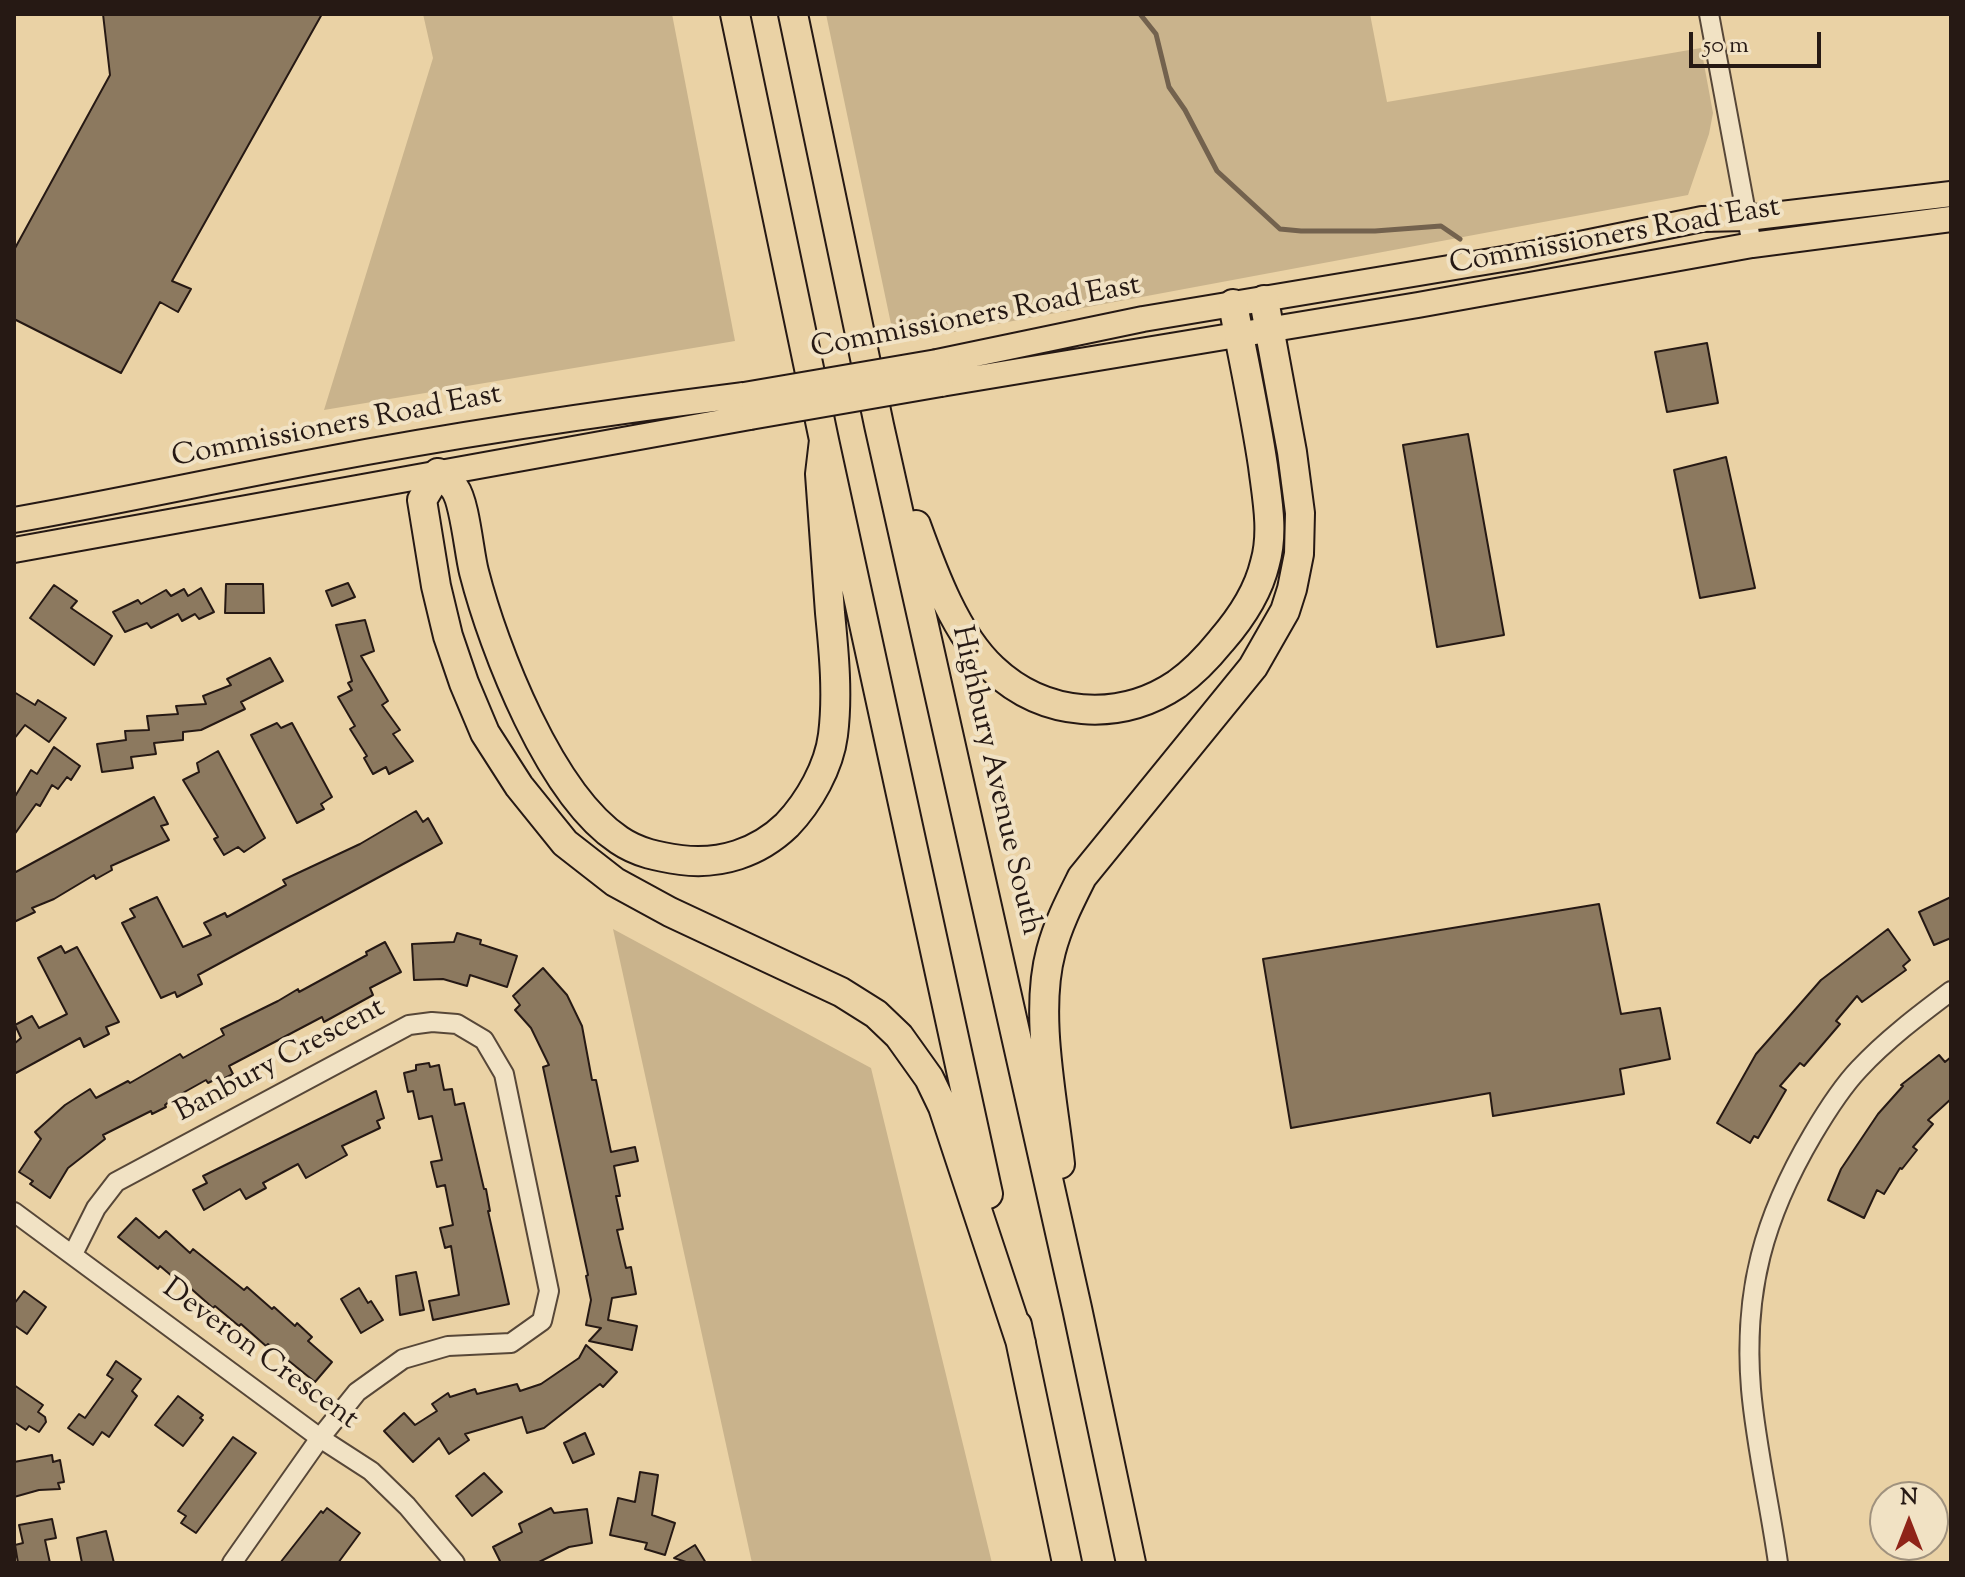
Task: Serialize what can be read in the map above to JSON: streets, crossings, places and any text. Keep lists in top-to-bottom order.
{
  "streets": {
    "highway": ["Highbury Avenue South"],
    "main road": ["Commissioners Road East"],
    "street": ["Banbury Crescent", "Deveron Crescent"]
  },
  "crossings": [
    ["Banbury Crescent", "Deveron Crescent"]
  ],
  "scale_bar": "50 m",
  "north": "top"
}
